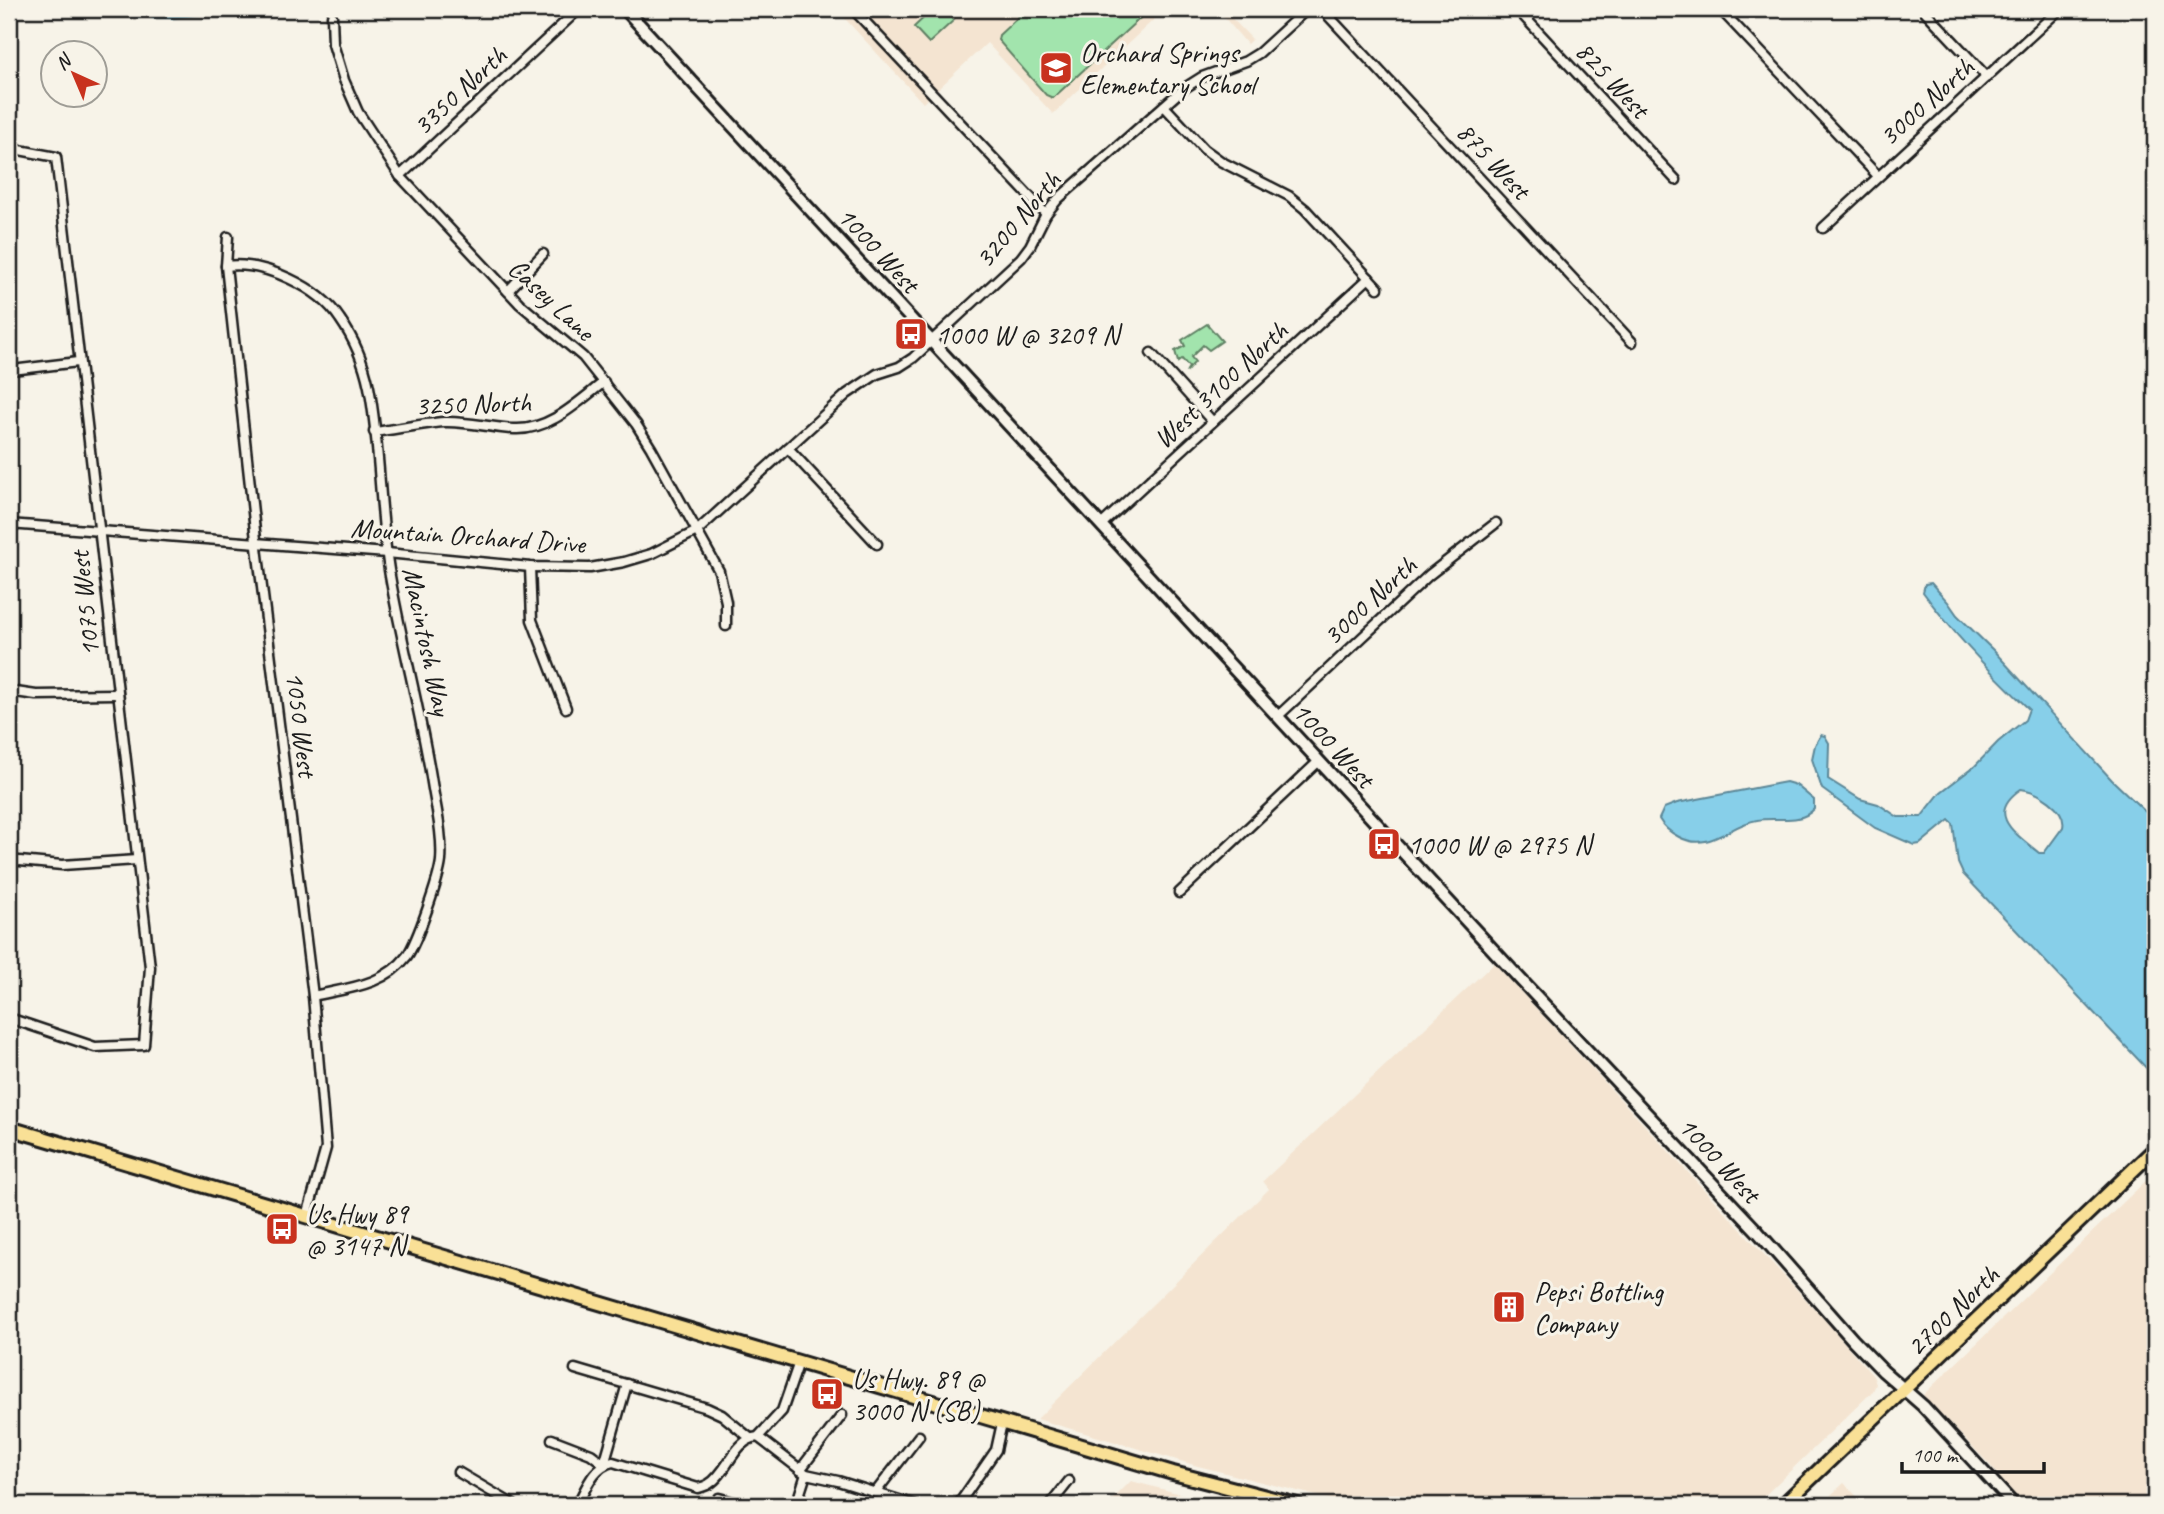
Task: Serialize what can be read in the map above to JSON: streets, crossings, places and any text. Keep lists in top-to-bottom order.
{
  "streets": {
    "main road": ["2700 North"],
    "street": [
      "825 West",
      "3350 North",
      "3000 North",
      "875 West",
      "3200 North",
      "1000 West",
      "Casey Lane",
      "West 3100 North",
      "3250 North",
      "Mountain Orchard Drive",
      "1075 West",
      "Macintosh Way",
      "1050 West"
    ]
  },
  "crossings": [
    ["3350 North", "Casey Lane"],
    ["3000 North", "1000 West"],
    ["3200 North", "1000 West"],
    ["3200 North", "Mountain Orchard Drive"],
    ["1000 West", "West 3100 North"],
    ["1000 West", "Mountain Orchard Drive"],
    ["1000 West", "2700 North"],
    ["Casey Lane", "3250 North"],
    ["Casey Lane", "Mountain Orchard Drive"],
    ["3250 North", "Macintosh Way"],
    ["Mountain Orchard Drive", "1075 West"],
    ["Mountain Orchard Drive", "Macintosh Way"],
    ["Mountain Orchard Drive", "1050 West"],
    ["Macintosh Way", "1050 West"]
  ],
  "places": {
    "school or university": ["Orchard Springs Elementary School"],
    "bus stop": [
      "1000 W @ 3209 N",
      "1000 W @ 2975 N",
      "Us Hwy 89 @ 3147 N",
      "Us Hwy. 89 @ 3000 N (SB)"
    ],
    "building": ["Pepsi Bottling Company"]
  },
  "scale_bar": "100 m",
  "north": "top left"
}
